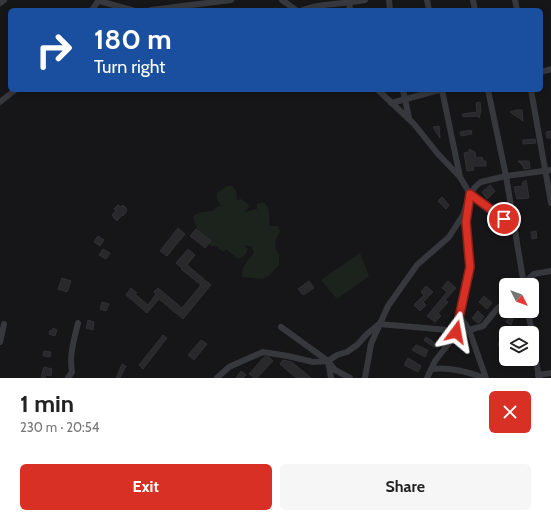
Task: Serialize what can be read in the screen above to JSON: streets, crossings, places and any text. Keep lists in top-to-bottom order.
{
  "north": "bottom right",
  "page": {
    "turn": ["180 m", "Turn right"],
    "heading": ["1 min", "230 m · 20:54"],
    "buttons": ["Exit", "Share"]
  }
}
